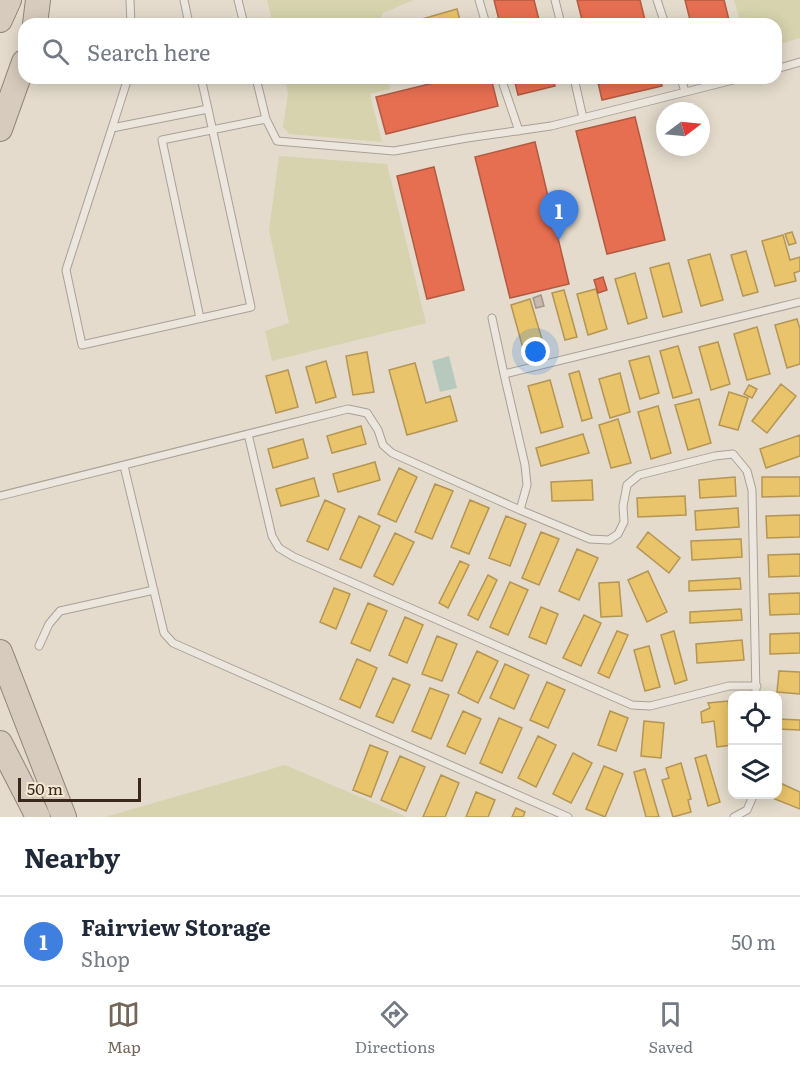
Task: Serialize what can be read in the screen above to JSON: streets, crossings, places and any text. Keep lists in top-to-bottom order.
{
  "scale_bar": "50 m",
  "north": "right",
  "page": {
    "search": "Search here",
    "pins": "1",
    "scale": "50 m",
    "heading": "Nearby",
    "list": [
      {
        "mark": "1",
        "name": "Fairview Storage",
        "note": "Shop",
        "value": "50 m"
      }
    ],
    "nav": ["Map", "Directions", "Saved"]
  }
}
